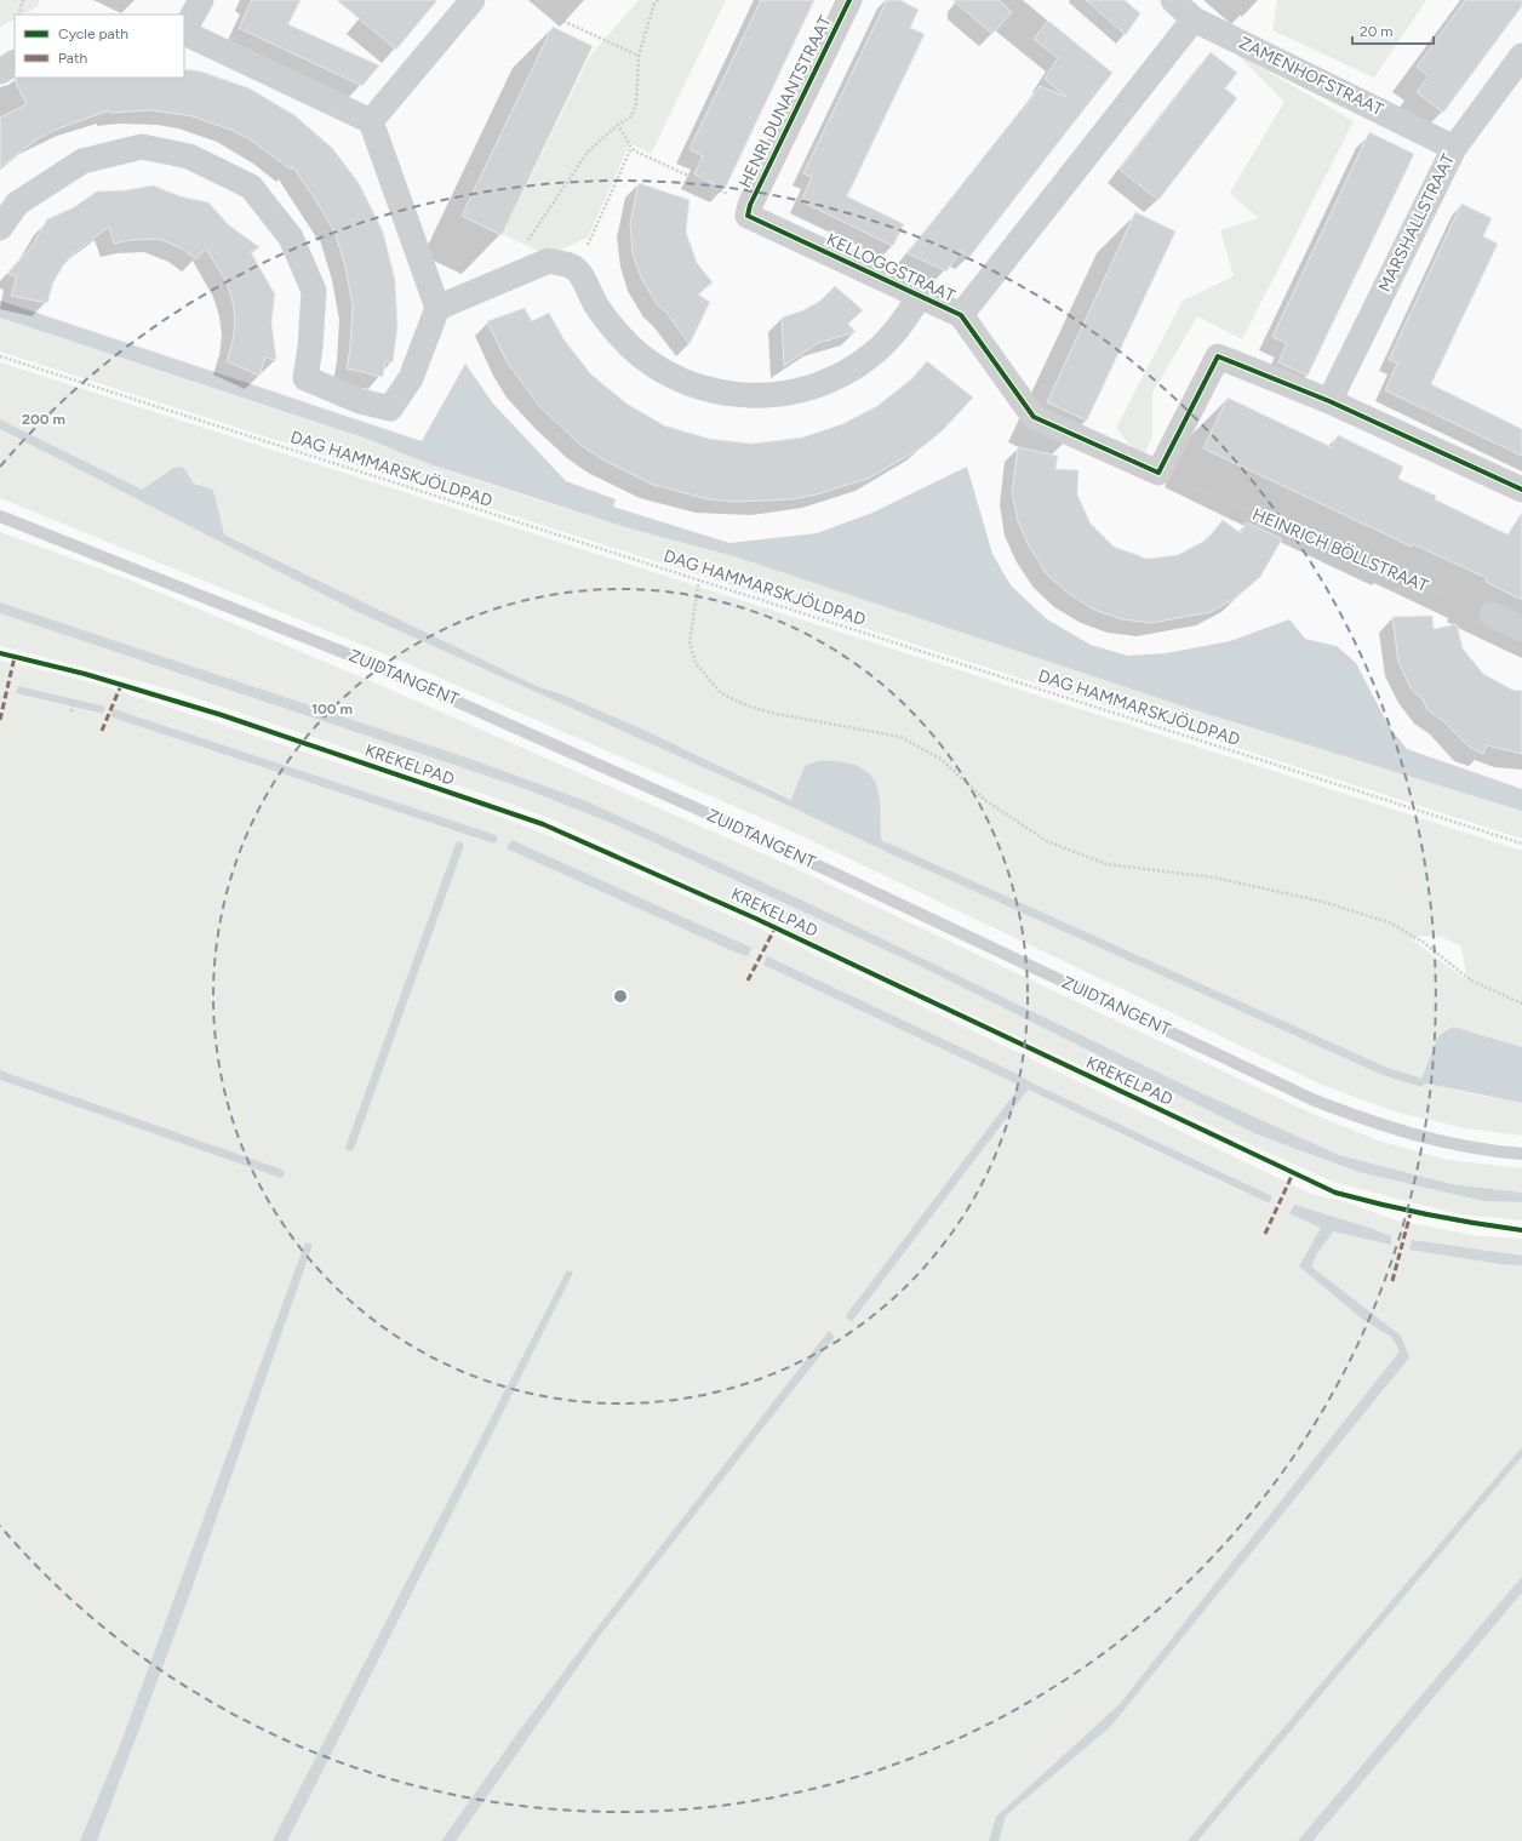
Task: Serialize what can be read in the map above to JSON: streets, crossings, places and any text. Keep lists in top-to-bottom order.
{
  "streets": {
    "street": [
      "ZAMENHOFSTRAAT",
      "HENRI DUNANTSTRAAT",
      "MARSHALLSTRAAT",
      "KELLOGGSTRAAT"
    ],
    "lane": ["ZUIDTANGENT"],
    "path": ["DAG HAMMARSKJÖLDPAD", "HEINRICH BÖLLSTRAAT"],
    "cycle path": ["KREKELPAD"]
  },
  "crossings": [
    ["ZAMENHOFSTRAAT", "MARSHALLSTRAAT"],
    ["ZAMENHOFSTRAAT", "KELLOGGSTRAAT"],
    ["HENRI DUNANTSTRAAT", "KELLOGGSTRAAT"],
    ["KELLOGGSTRAAT", "HEINRICH BÖLLSTRAAT"]
  ],
  "legend": ["Cycle path", "Path"],
  "scale_bar": "20 m",
  "rings": ["200 m", "100 m"]
}
